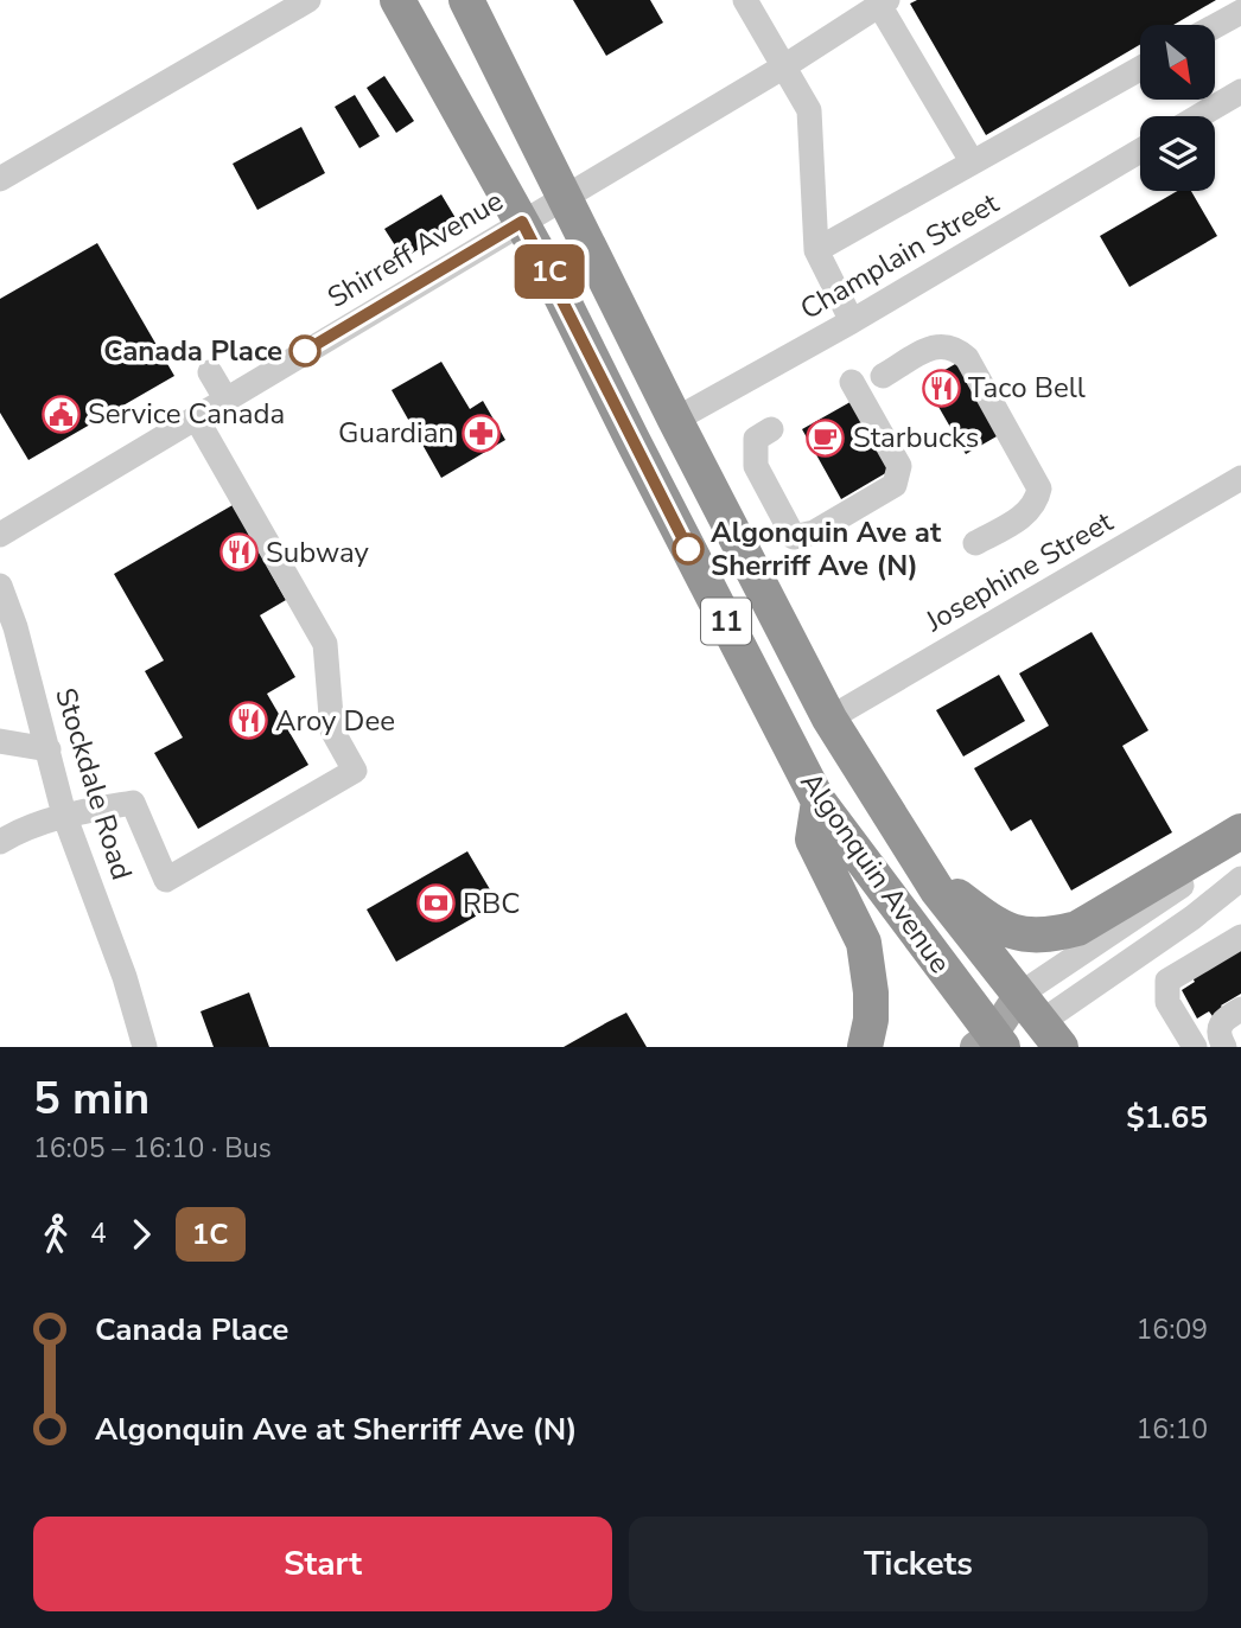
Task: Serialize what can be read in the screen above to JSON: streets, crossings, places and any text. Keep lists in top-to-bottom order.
{
  "streets": {
    "highway": ["11", "Algonquin Avenue"],
    "street": [
      "Shirreff Avenue",
      "Champlain Street",
      "Josephine Street",
      "Stockdale Road"
    ]
  },
  "crossings": [
    ["Shirreff Avenue", "Algonquin Avenue"],
    ["Champlain Street", "Algonquin Avenue"],
    ["Josephine Street", "Algonquin Avenue"],
    ["11", "Algonquin Avenue"]
  ],
  "places": {
    "other": ["Canada Place", "Algonquin Ave at Sherriff Ave (N)"],
    "restaurant": ["Taco Bell", "Subway", "Aroy Dee"],
    "public building": ["Service Canada"],
    "pharmacy": ["Guardian"],
    "cafe": ["Starbucks"],
    "bank": ["RBC"]
  },
  "lines": ["bus line 1C"],
  "north": "bottom right",
  "page": {
    "on_map": "1C",
    "heading": ["5 min", "16:05 – 16:10 · Bus", "$1.65"],
    "legs": ["4", "1C"],
    "list": [
      {
        "name": "Canada Place",
        "value": "16:09"
      },
      {
        "name": "Algonquin Ave at Sherriff Ave (N)",
        "value": "16:10"
      }
    ],
    "buttons": ["Start", "Tickets"]
  }
}
